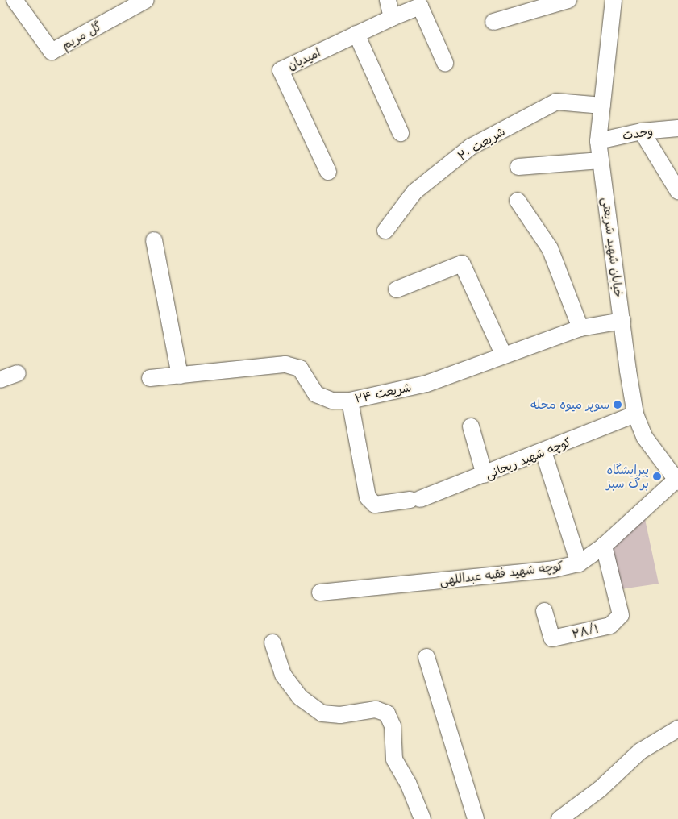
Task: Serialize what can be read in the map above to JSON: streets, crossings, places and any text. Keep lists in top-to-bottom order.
{
  "streets": {
    "street": [
      "گل مریم",
      "امیدیان",
      "وحدت",
      "شریعت ۲۰",
      "خیابان شهید شریعتی",
      "شریعت ۲۴",
      "کوچه شهید ریحانی",
      "کوچه شهید فقیه عبداللهی",
      "۲۸/۱"
    ]
  },
  "crossings": [
    ["وحدت", "خیابان شهید شریعتی"],
    ["شریعت ۲۰", "خیابان شهید شریعتی"],
    ["خیابان شهید شریعتی", "شریعت ۲۴"],
    ["خیابان شهید شریعتی", "کوچه شهید ریحانی"],
    ["خیابان شهید شریعتی", "کوچه شهید فقیه عبداللهی"],
    ["شریعت ۲۴", "کوچه شهید ریحانی"],
    ["کوچه شهید فقیه عبداللهی", "۲۸/۱"]
  ],
  "places": ["سوپر میوه محله", "پیرایشگاه برگ سبز"]
}
